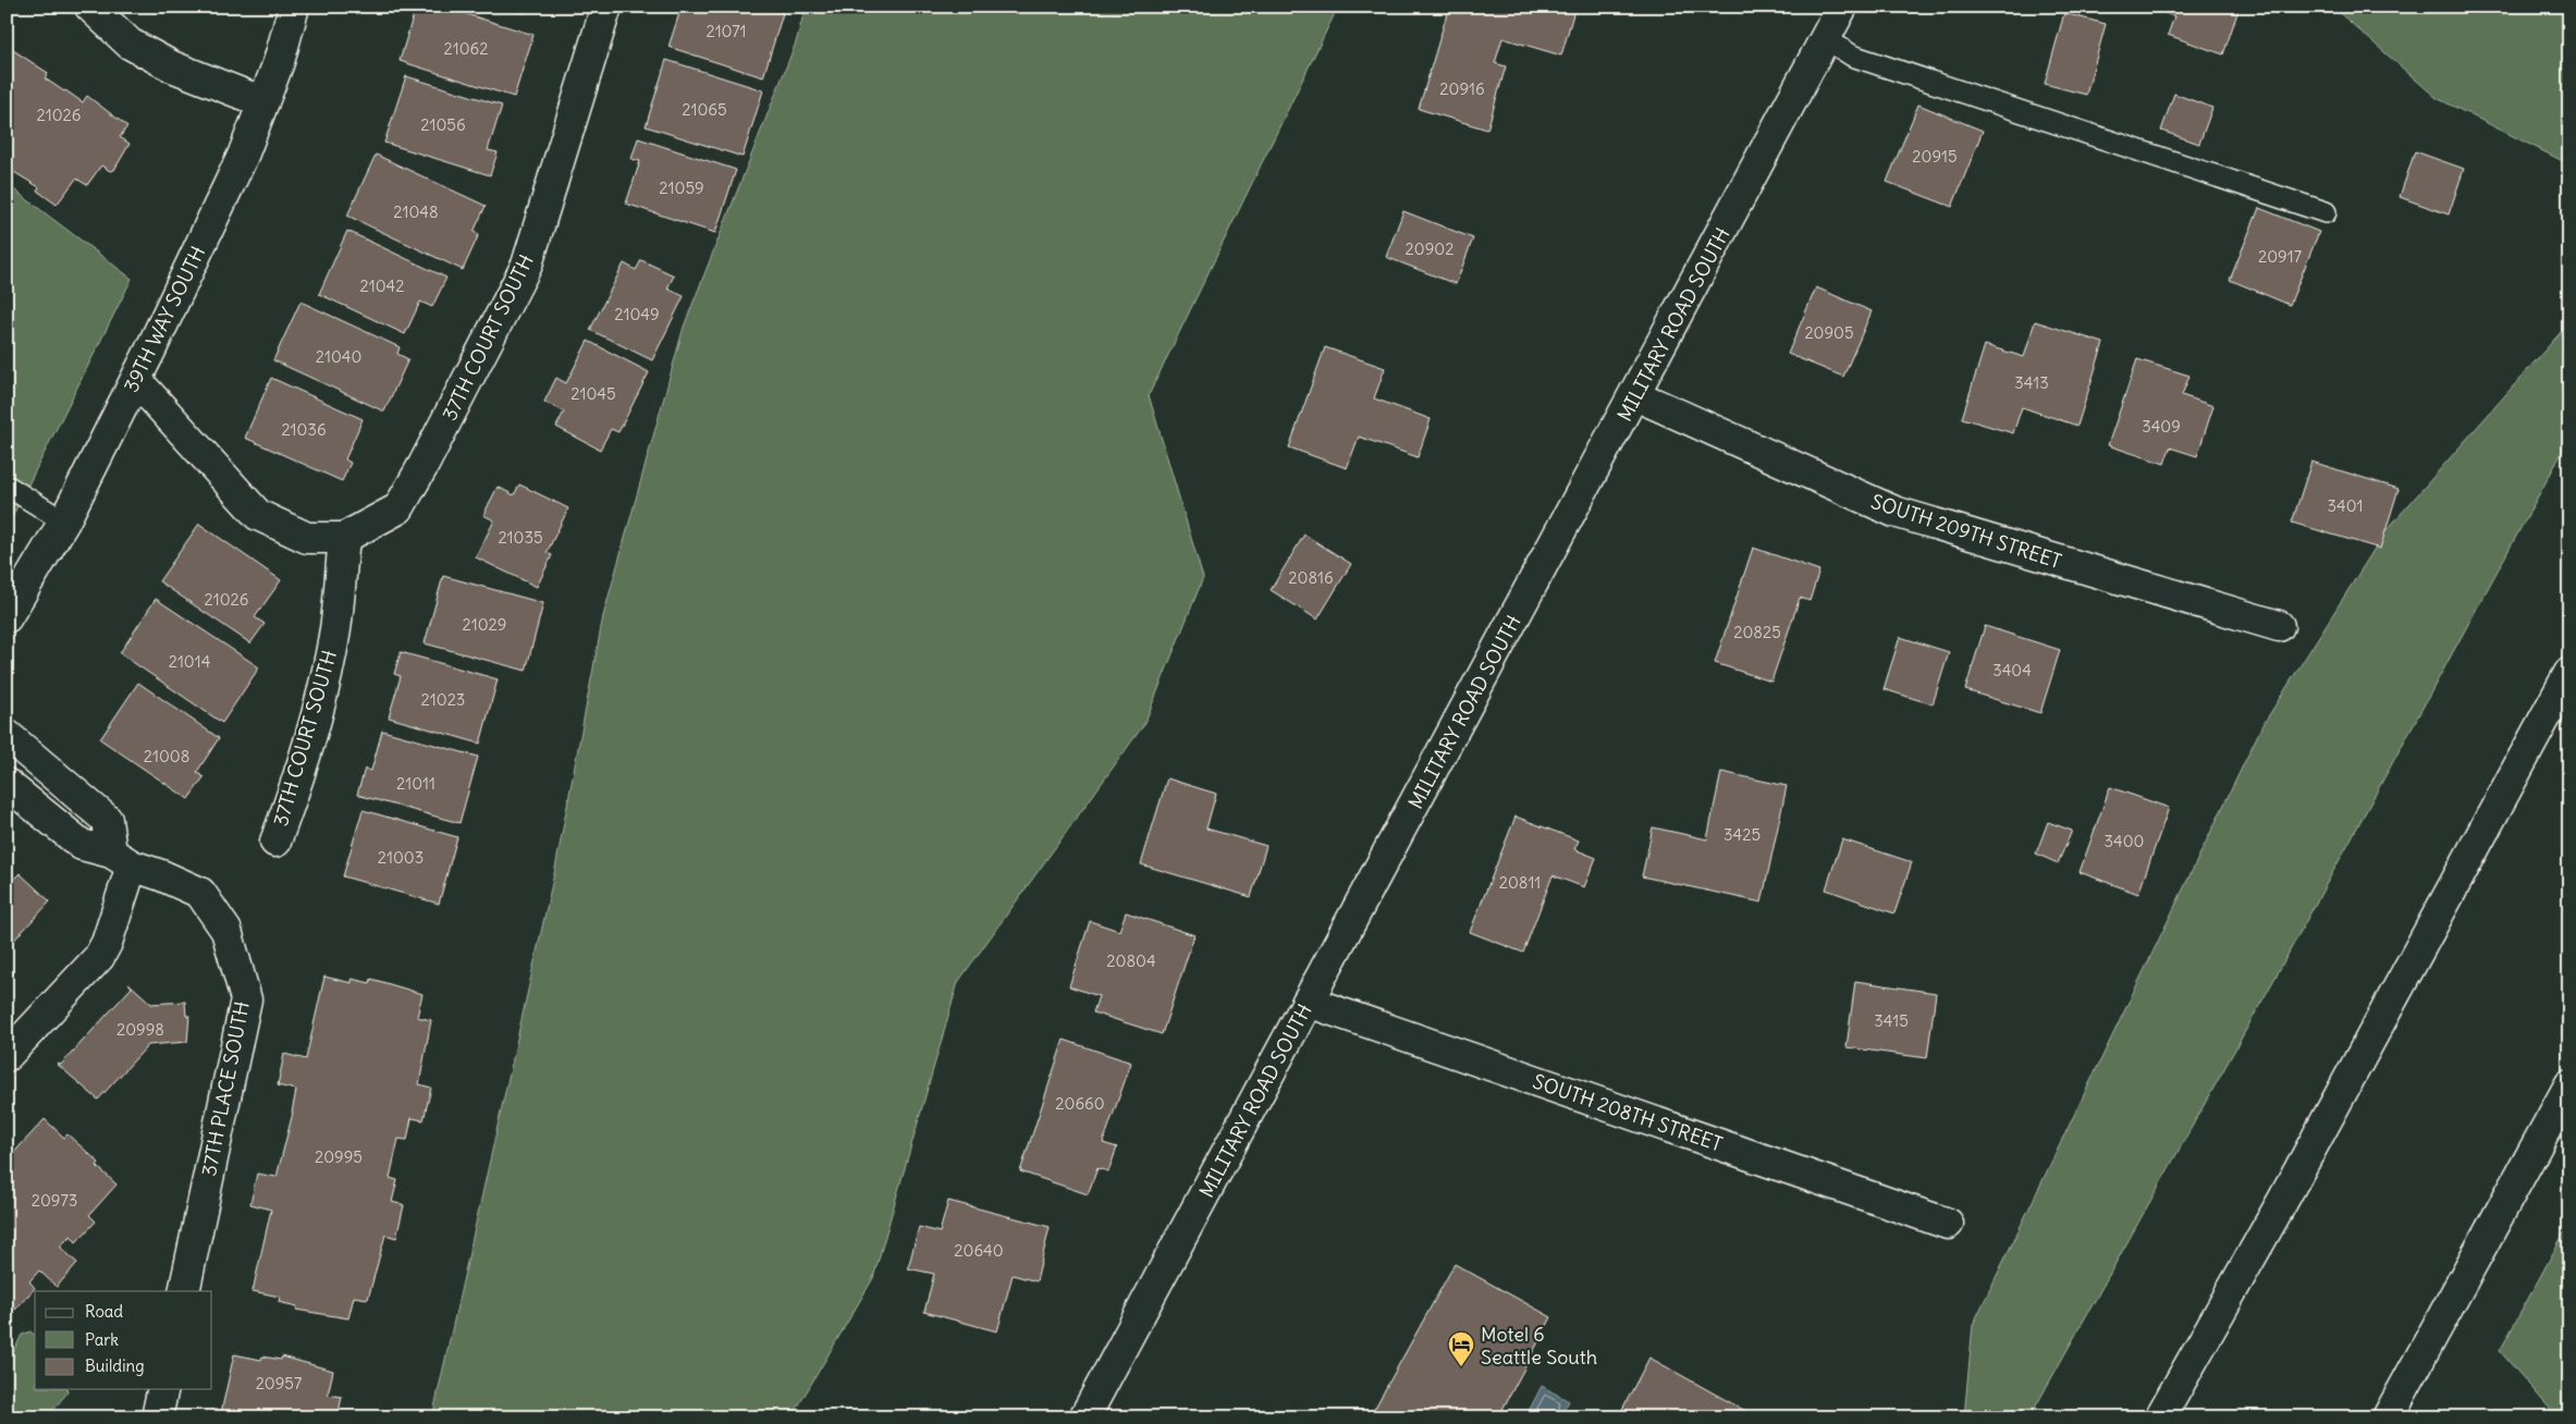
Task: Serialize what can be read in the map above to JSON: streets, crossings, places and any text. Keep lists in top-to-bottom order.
{
  "streets": {
    "main road": [
      "39TH WAY SOUTH",
      "MILITARY ROAD SOUTH",
      "37TH COURT SOUTH",
      "SOUTH 209TH STREET",
      "37TH PLACE SOUTH",
      "SOUTH 208TH STREET"
    ]
  },
  "crossings": [
    ["39TH WAY SOUTH", "37TH COURT SOUTH"],
    ["MILITARY ROAD SOUTH", "SOUTH 209TH STREET"],
    ["MILITARY ROAD SOUTH", "SOUTH 208TH STREET"]
  ],
  "places": {
    "hotel": ["Motel 6 Seattle South"]
  },
  "house_numbers": [
    "21071",
    "21062",
    "20916",
    "21065",
    "21026",
    "21056",
    "20915",
    "21059",
    "21048",
    "20902",
    "20917",
    "21042",
    "21049",
    "20905",
    "21040",
    "3413",
    "21045",
    "3409",
    "21036",
    "3401",
    "21035",
    "20816",
    "21026",
    "21029",
    "20825",
    "21014",
    "3404",
    "21023",
    "21008",
    "21011",
    "3425",
    "3400",
    "21003",
    "20811",
    "20804",
    "3415",
    "20998",
    "20660",
    "20995",
    "20973",
    "20640",
    "20957"
  ],
  "legend": ["Road", "Park", "Building"]
}
